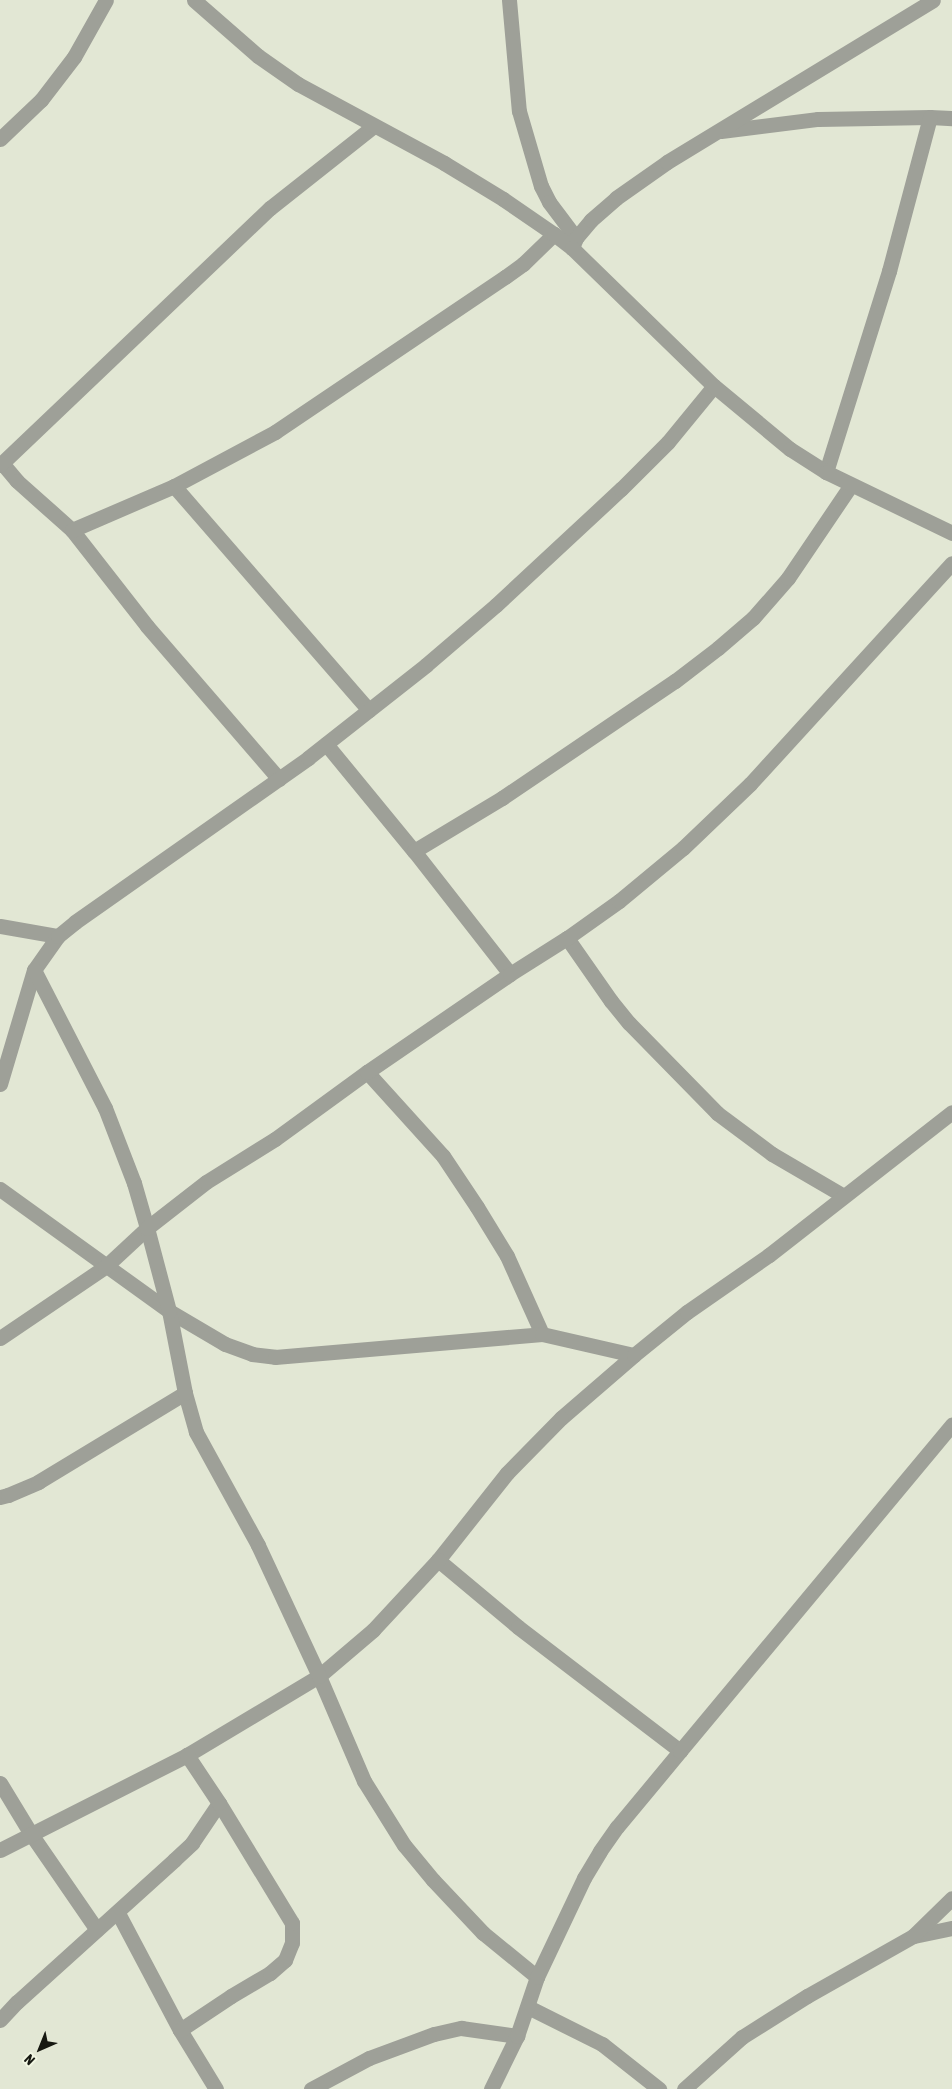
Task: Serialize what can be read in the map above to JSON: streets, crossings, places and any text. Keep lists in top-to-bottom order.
{
  "north": "bottom left"
}
